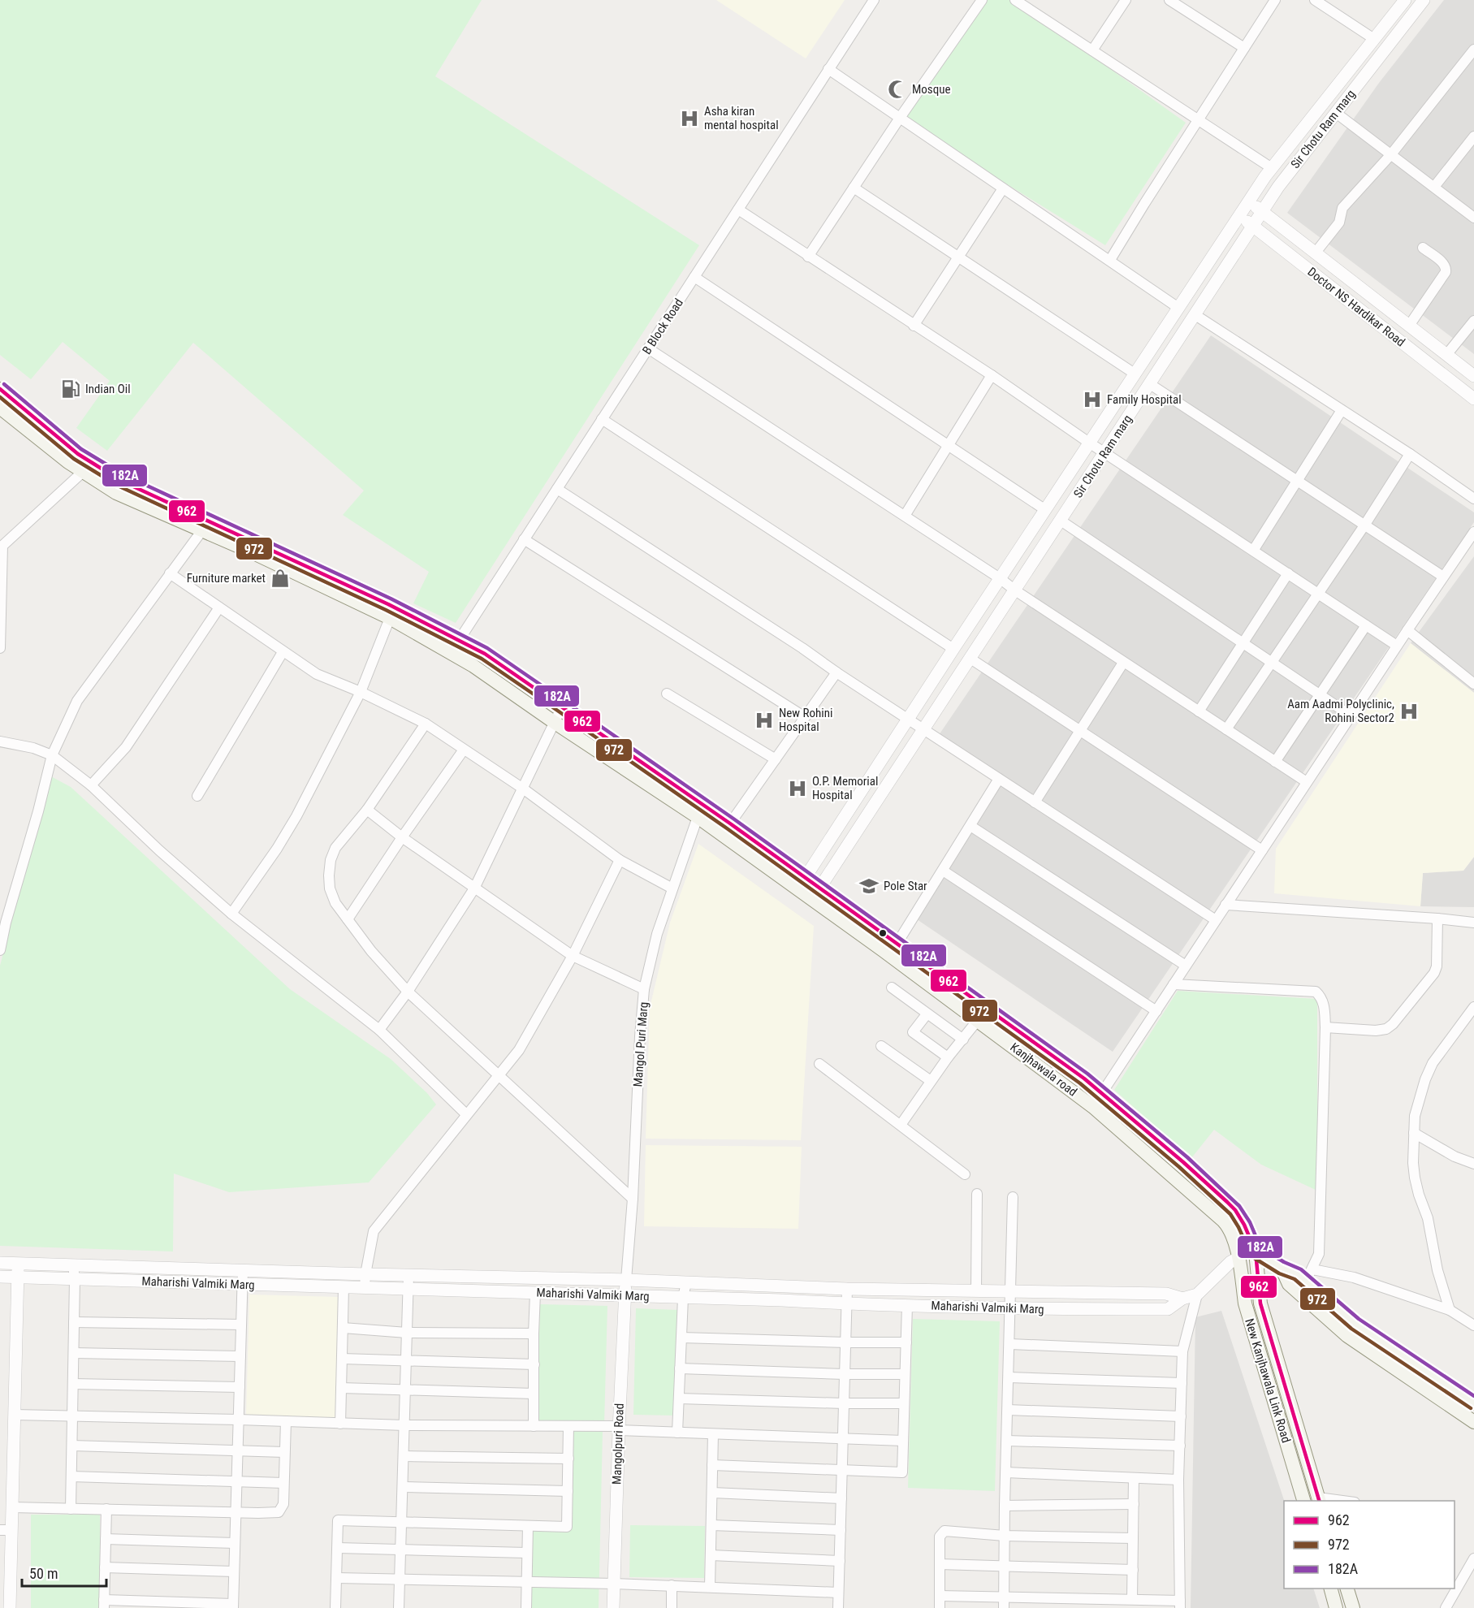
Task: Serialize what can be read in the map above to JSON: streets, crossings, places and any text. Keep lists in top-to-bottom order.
{
  "streets": {
    "main road": ["Kanjhawala road", "New Kanjhawala Link Road"],
    "street": [
      "Sir Chotu Ram marg",
      "Doctor NS Hardikar Road",
      "B Block Road",
      "Mangol Puri Marg",
      "Maharishi Valmiki Marg",
      "Mangolpuri Road"
    ]
  },
  "crossings": [
    ["Sir Chotu Ram marg", "Doctor NS Hardikar Road"],
    ["Sir Chotu Ram marg", "Kanjhawala road"],
    ["B Block Road", "Kanjhawala road"],
    ["Mangol Puri Marg", "Kanjhawala road"],
    ["Mangol Puri Marg", "Maharishi Valmiki Marg"],
    ["Mangol Puri Marg", "Mangolpuri Road"],
    ["Kanjhawala road", "Maharishi Valmiki Marg"],
    ["Kanjhawala road", "New Kanjhawala Link Road"],
    ["Maharishi Valmiki Marg", "New Kanjhawala Link Road"],
    ["Maharishi Valmiki Marg", "Mangolpuri Road"]
  ],
  "places": {
    "mosque": ["Mosque"],
    "hospital": [
      "Asha kiran mental hospital",
      "Family Hospital",
      "Aam Aadmi Polyclinic, Rohini Sector2",
      "New Rohini Hospital",
      "O.P. Memorial Hospital"
    ],
    "fuel station": ["Indian Oil"],
    "shop": ["Furniture market"],
    "school or university": ["Pole Star"]
  },
  "lines": ["transit line 182A", "transit line 962", "transit line 972"],
  "legend": ["962", "972", "182A"],
  "scale_bar": "50 m"
}
